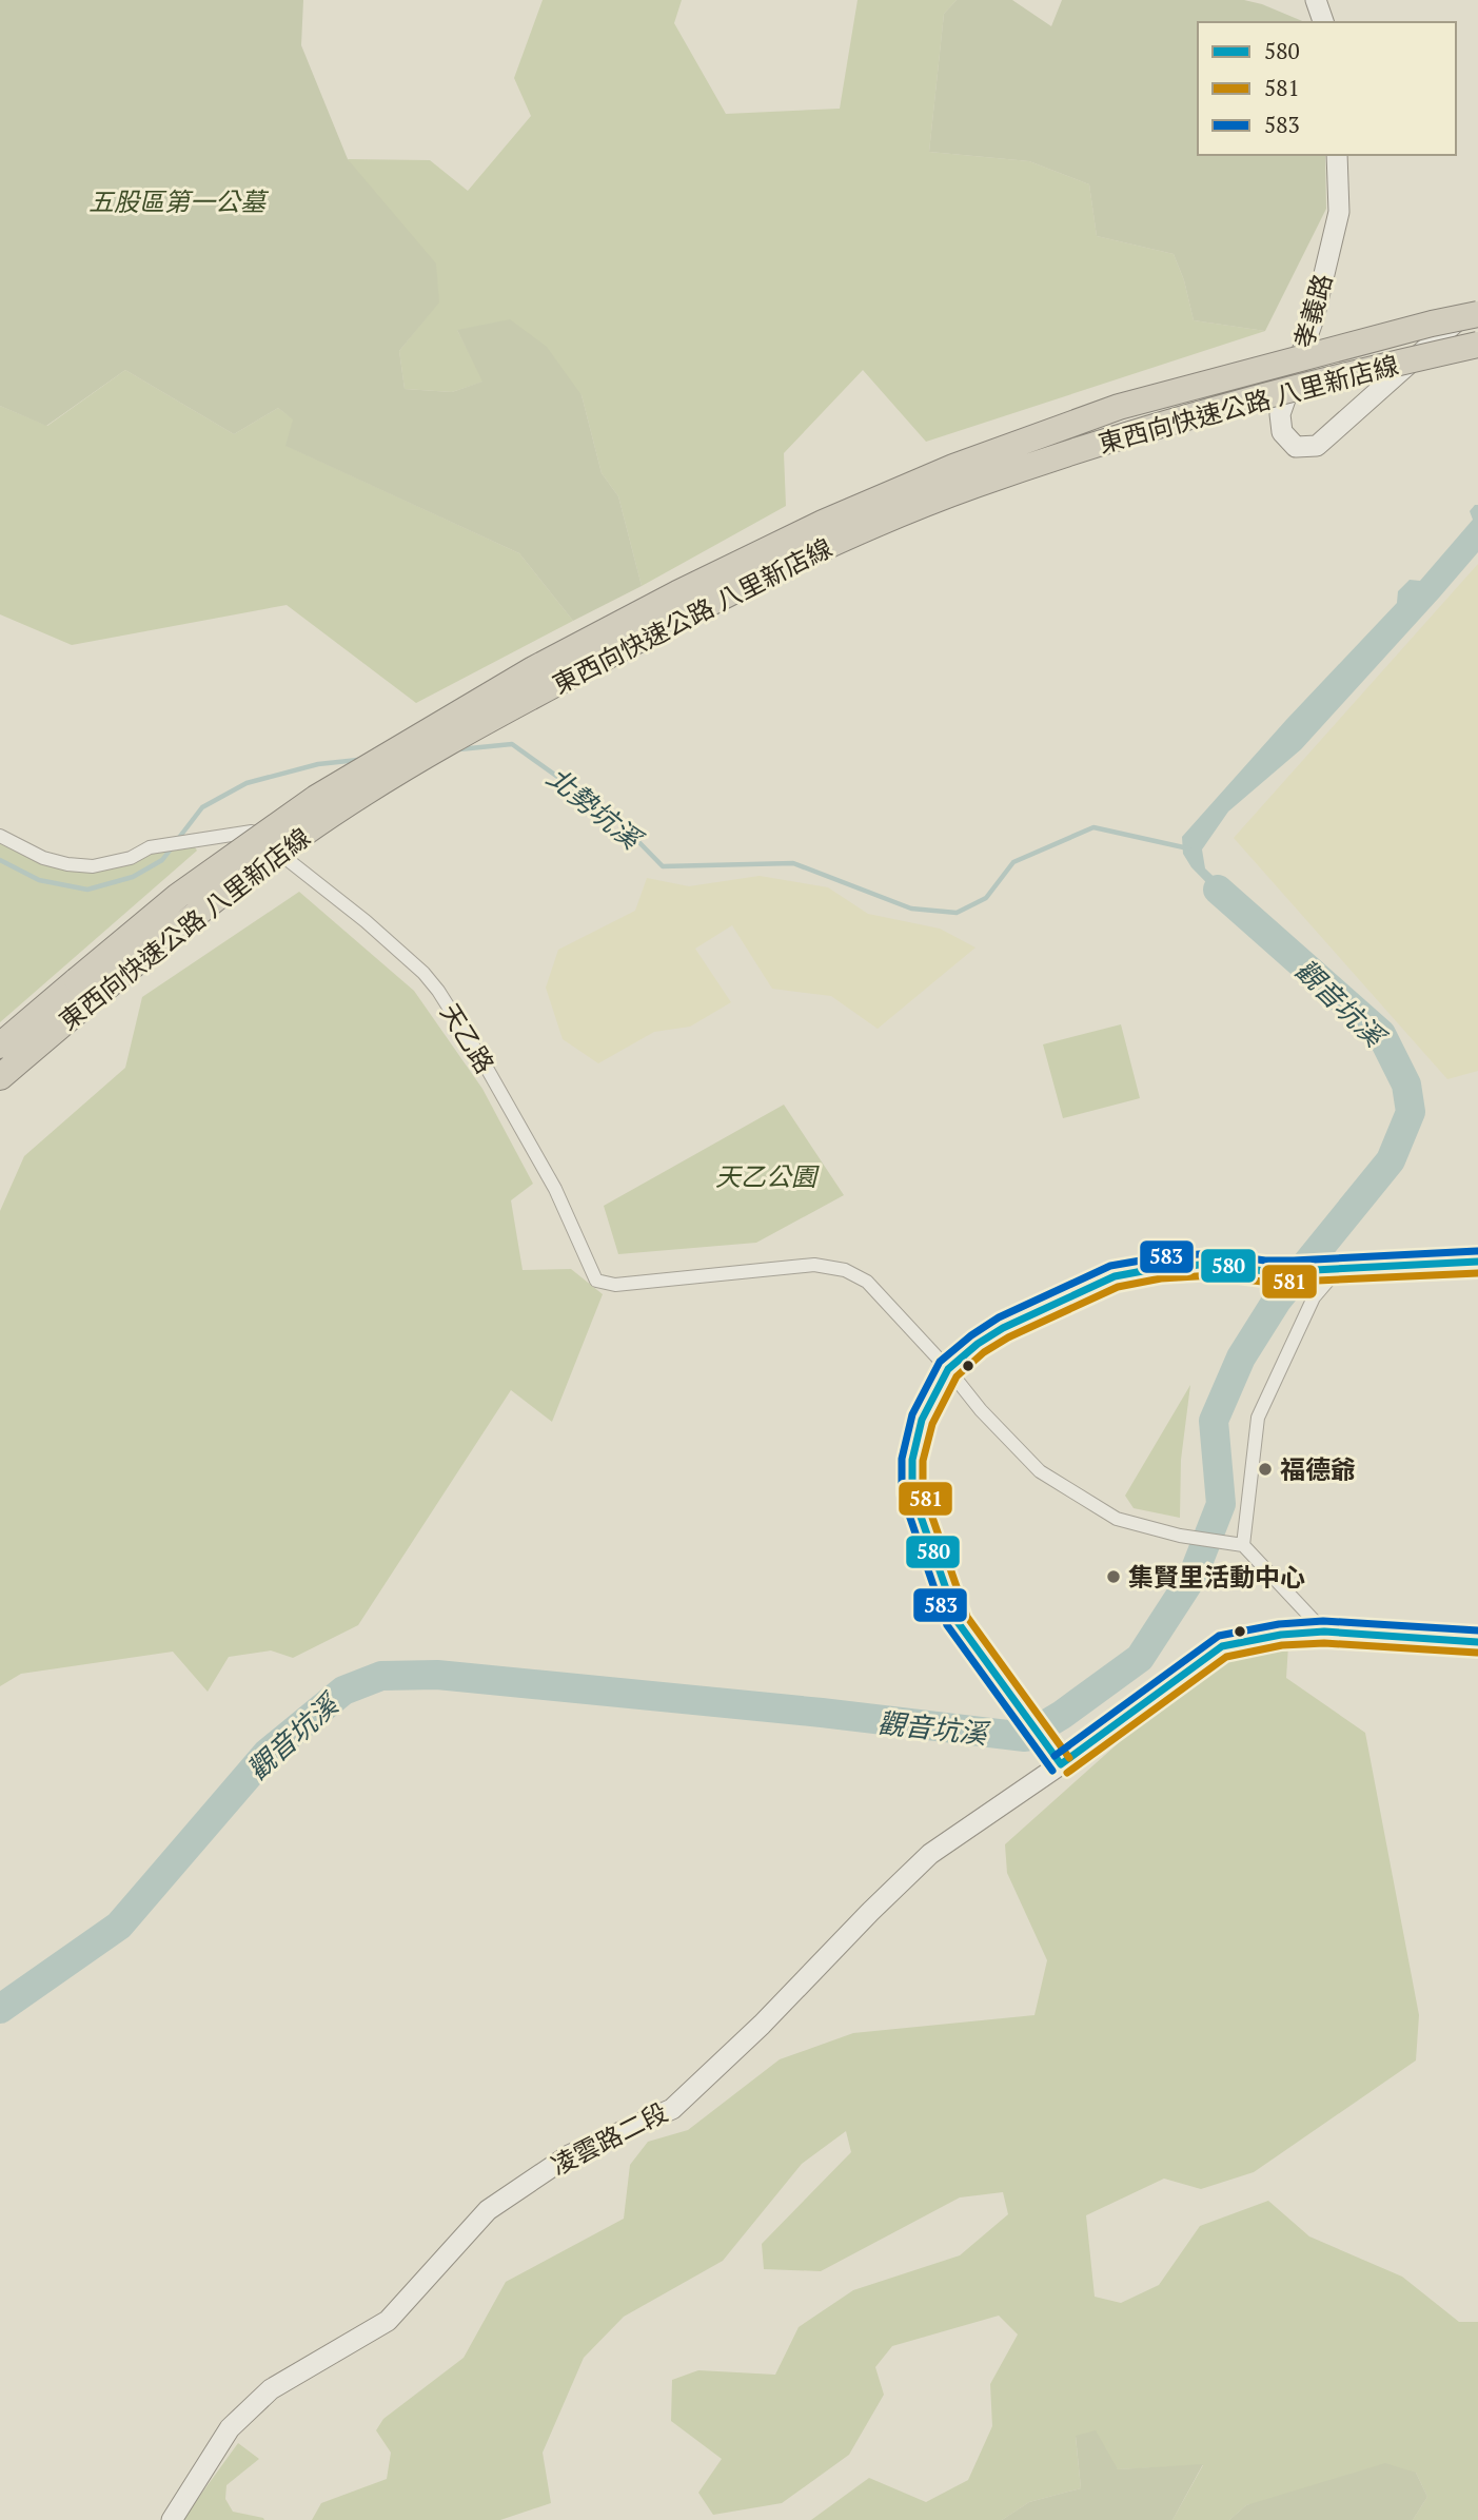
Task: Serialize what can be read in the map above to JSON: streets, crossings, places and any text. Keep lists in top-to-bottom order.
{
  "streets": {
    "highway": ["東西向快速公路 八里新店線"],
    "street": ["孝義路", "天乙路", "凌雲路二段"]
  },
  "water": ["北勢坑溪", "觀音坑溪"],
  "parks": ["五股區第一公墓", "天乙公園"],
  "places": ["福德爺", "集賢里活動中心"],
  "lines": ["transit line 583", "transit line 580", "transit line 581"],
  "legend": ["580", "581", "583"]
}
